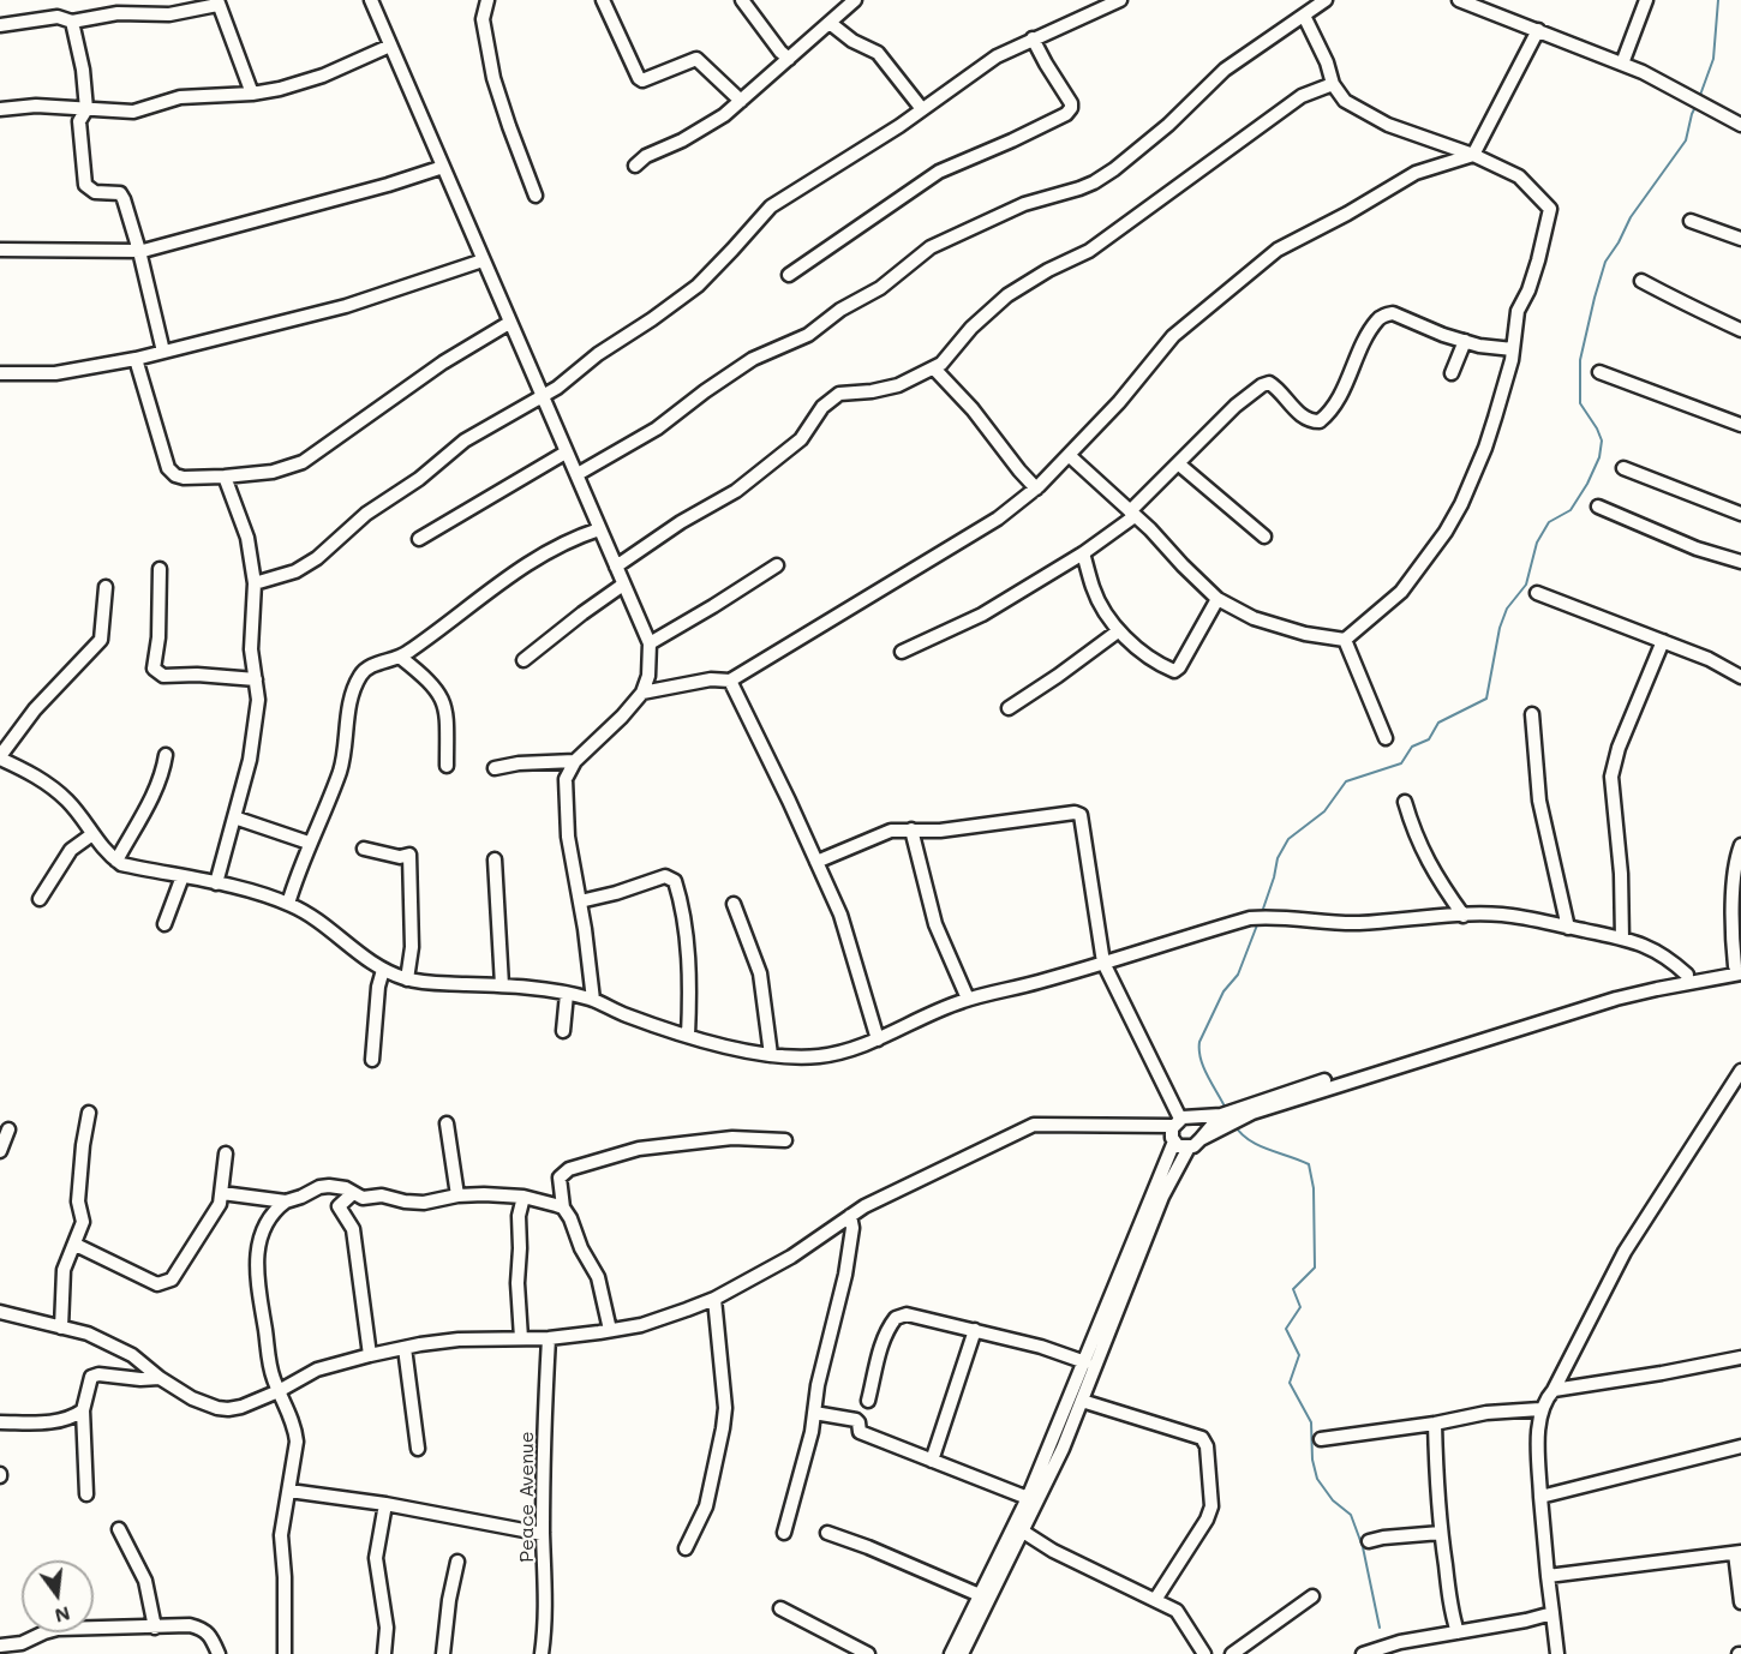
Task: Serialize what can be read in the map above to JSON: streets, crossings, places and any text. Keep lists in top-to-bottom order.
{
  "streets": {
    "street": ["Peace Avenue"]
  },
  "north": "bottom"
}
